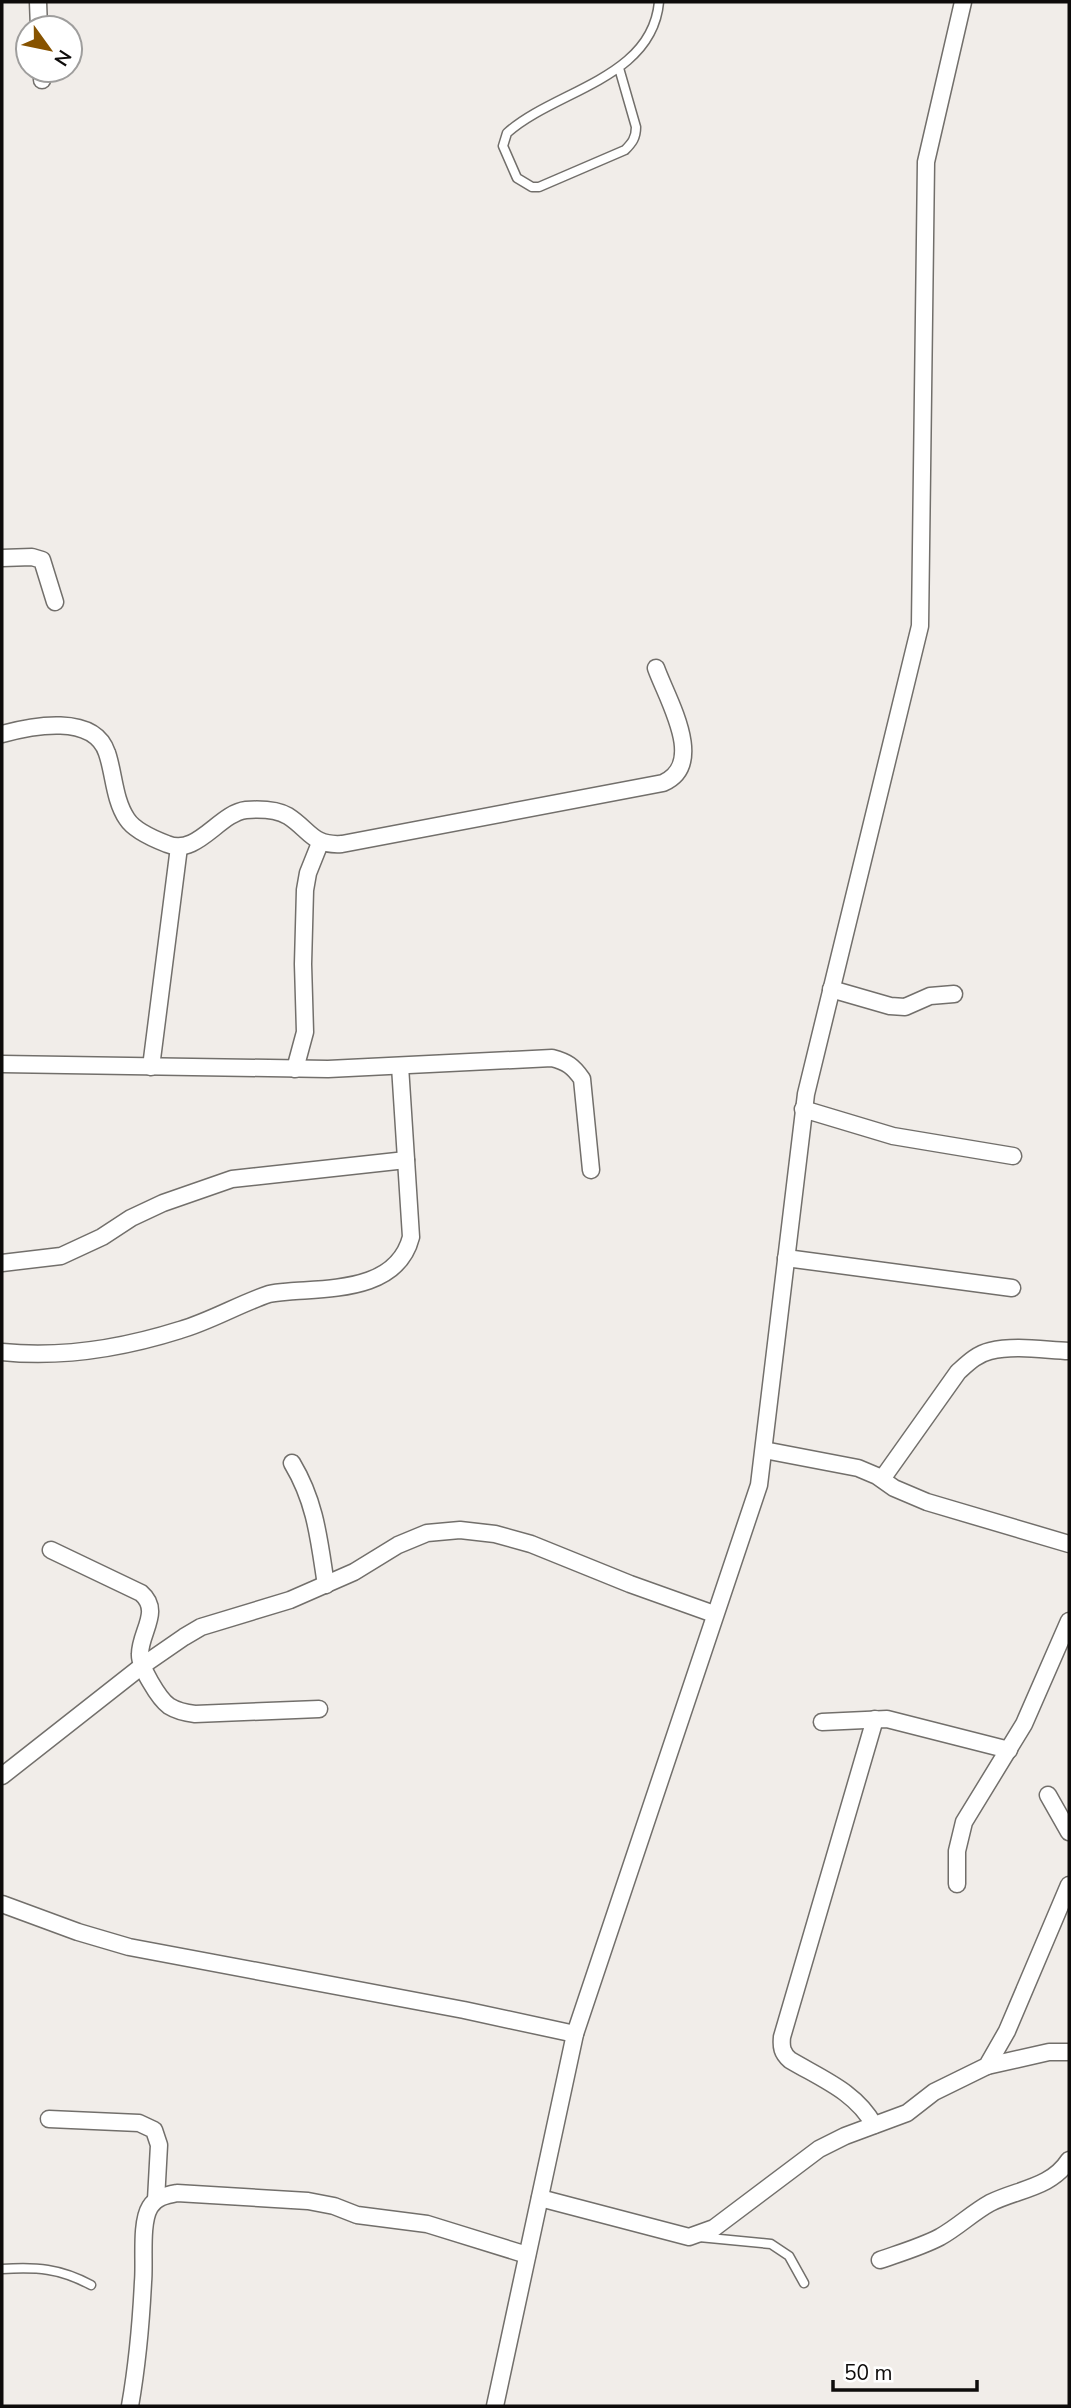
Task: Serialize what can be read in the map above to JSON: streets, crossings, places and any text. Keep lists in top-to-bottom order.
{
  "scale_bar": "50 m",
  "north": "bottom right"
}
